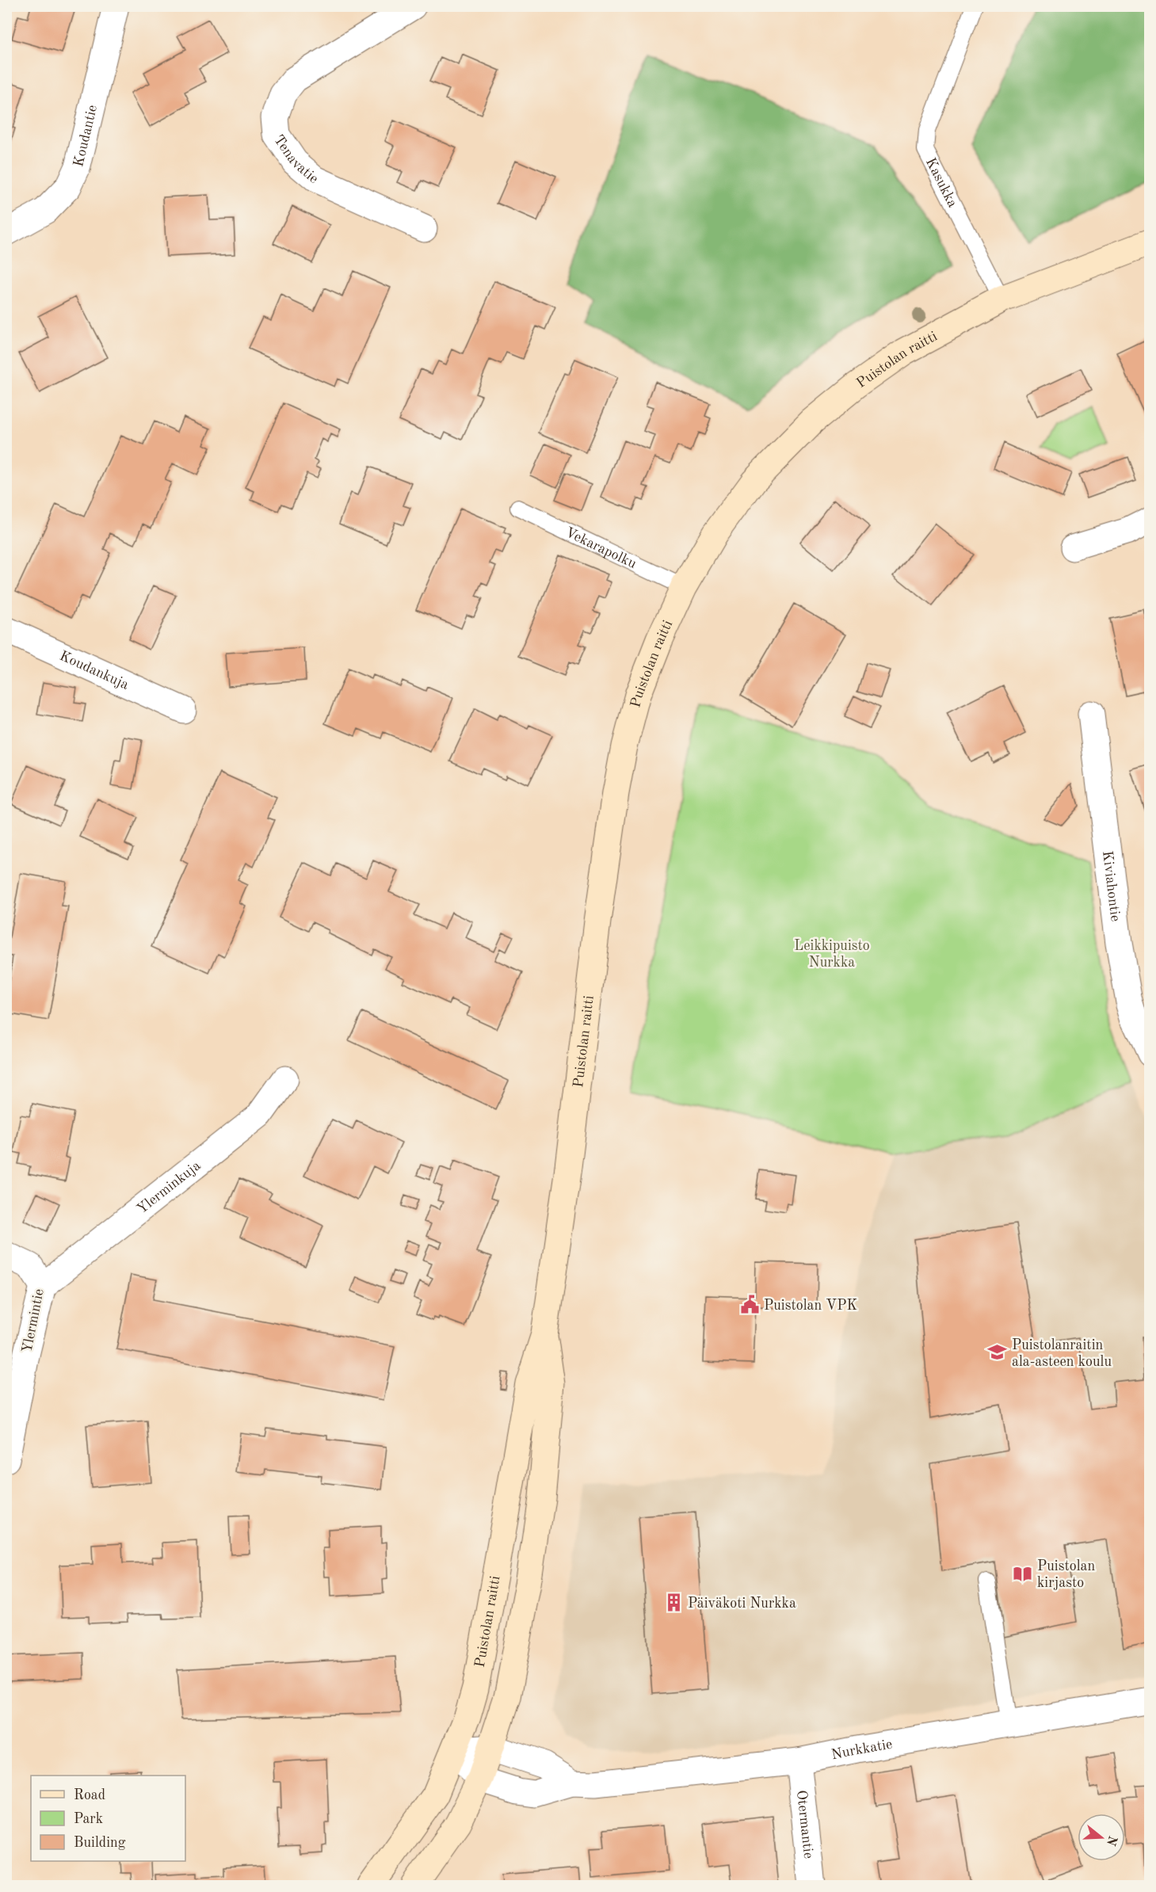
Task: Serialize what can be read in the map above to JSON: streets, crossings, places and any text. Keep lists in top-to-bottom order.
{
  "streets": {
    "main road": ["Puistolan raitti"],
    "street": [
      "Koudantie",
      "Tenavatie",
      "Koudankuja",
      "Kiviahontie",
      "Ylerminkuja",
      "Ylermintie",
      "Nurkkatie",
      "Otermantie"
    ],
    "lane": ["Kasukka", "Vekarapolku"]
  },
  "crossings": [
    ["Kasukka", "Puistolan raitti"],
    ["Puistolan raitti", "Vekarapolku"],
    ["Puistolan raitti", "Nurkkatie"],
    ["Ylerminkuja", "Ylermintie"],
    ["Nurkkatie", "Otermantie"]
  ],
  "parks": ["Leikkipuisto Nurkka"],
  "places": {
    "public building": ["Puistolan VPK"],
    "school or university": ["Puistolanraitin ala-asteen koulu"],
    "library": ["Puistolan kirjasto"],
    "building": ["Päiväkoti Nurkka"]
  },
  "legend": ["Road", "Park", "Building"],
  "north": "right"
}
